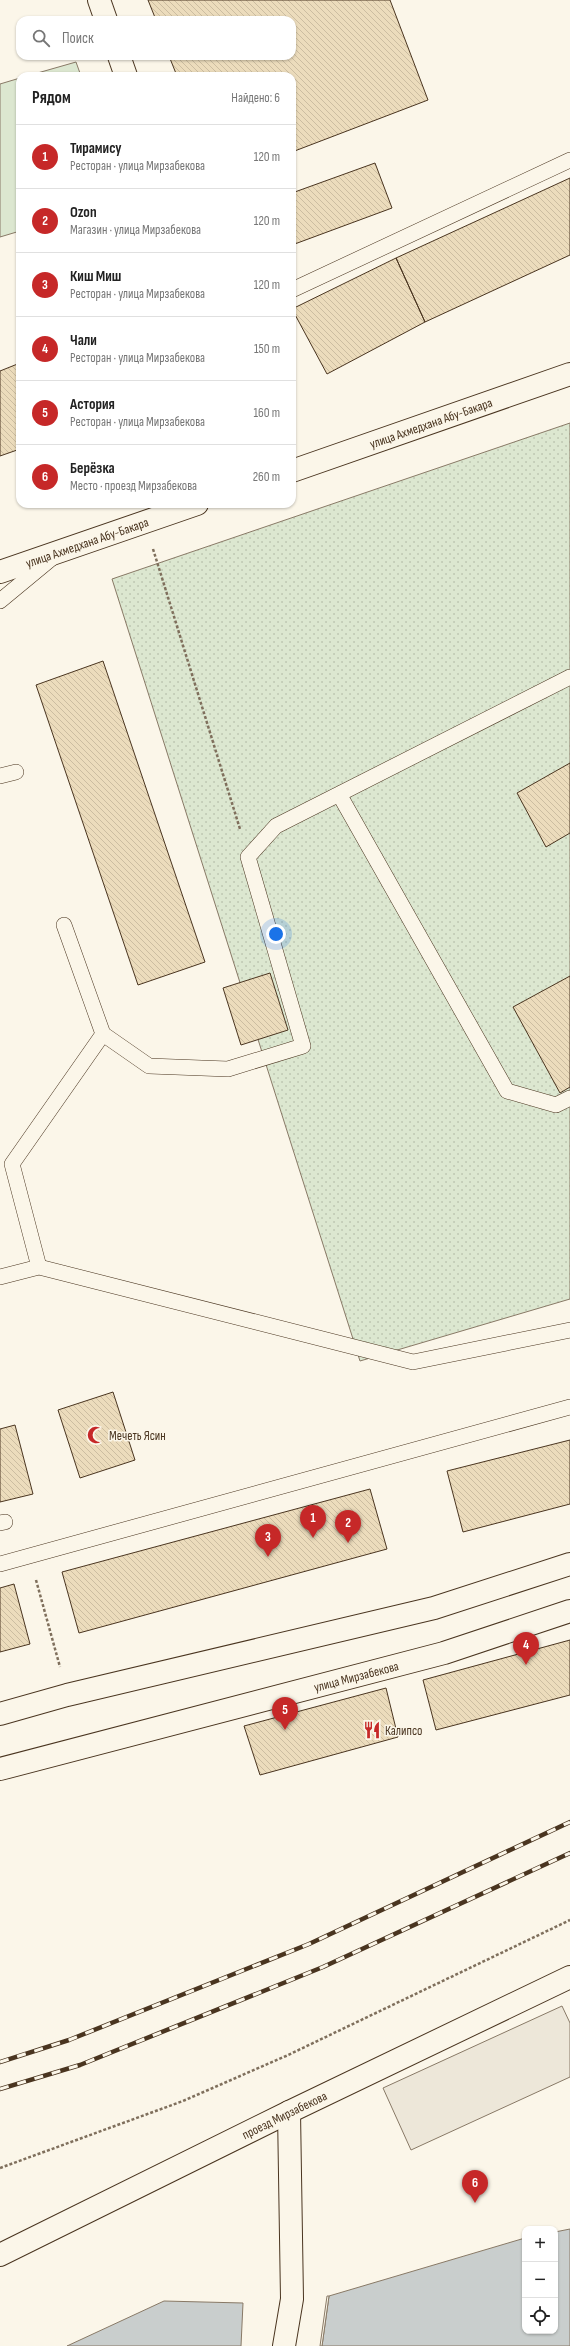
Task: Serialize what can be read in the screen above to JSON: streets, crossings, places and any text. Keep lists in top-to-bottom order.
{
  "streets": {
    "street": ["улица Ахмедхана Абу-Бакара", "улица Мирзабекова", "проезд Мирзабекова"]
  },
  "places": {
    "mosque": ["Мечеть Ясин"],
    "restaurant": ["Калипсо"]
  },
  "page": {
    "search": "Поиск",
    "heading": ["Рядом", "Найдено: 6"],
    "list": [
      {
        "mark": "1",
        "name": "Тирамису",
        "note": "Ресторан · улица Мирзабекова",
        "value": "120 m"
      },
      {
        "mark": "2",
        "name": "Ozon",
        "note": "Магазин · улица Мирзабекова",
        "value": "120 m"
      },
      {
        "mark": "3",
        "name": "Киш Миш",
        "note": "Ресторан · улица Мирзабекова",
        "value": "120 m"
      },
      {
        "mark": "4",
        "name": "Чали",
        "note": "Ресторан · улица Мирзабекова",
        "value": "150 m"
      },
      {
        "mark": "5",
        "name": "Астория",
        "note": "Ресторан · улица Мирзабекова",
        "value": "160 m"
      },
      {
        "mark": "6",
        "name": "Берёзка",
        "note": "Место · проезд Мирзабекова",
        "value": "260 m"
      }
    ],
    "pins": [
      "1",
      "2",
      "3",
      "4",
      "5",
      "6"
    ],
    "map_buttons": ["+", "−"]
  }
}
